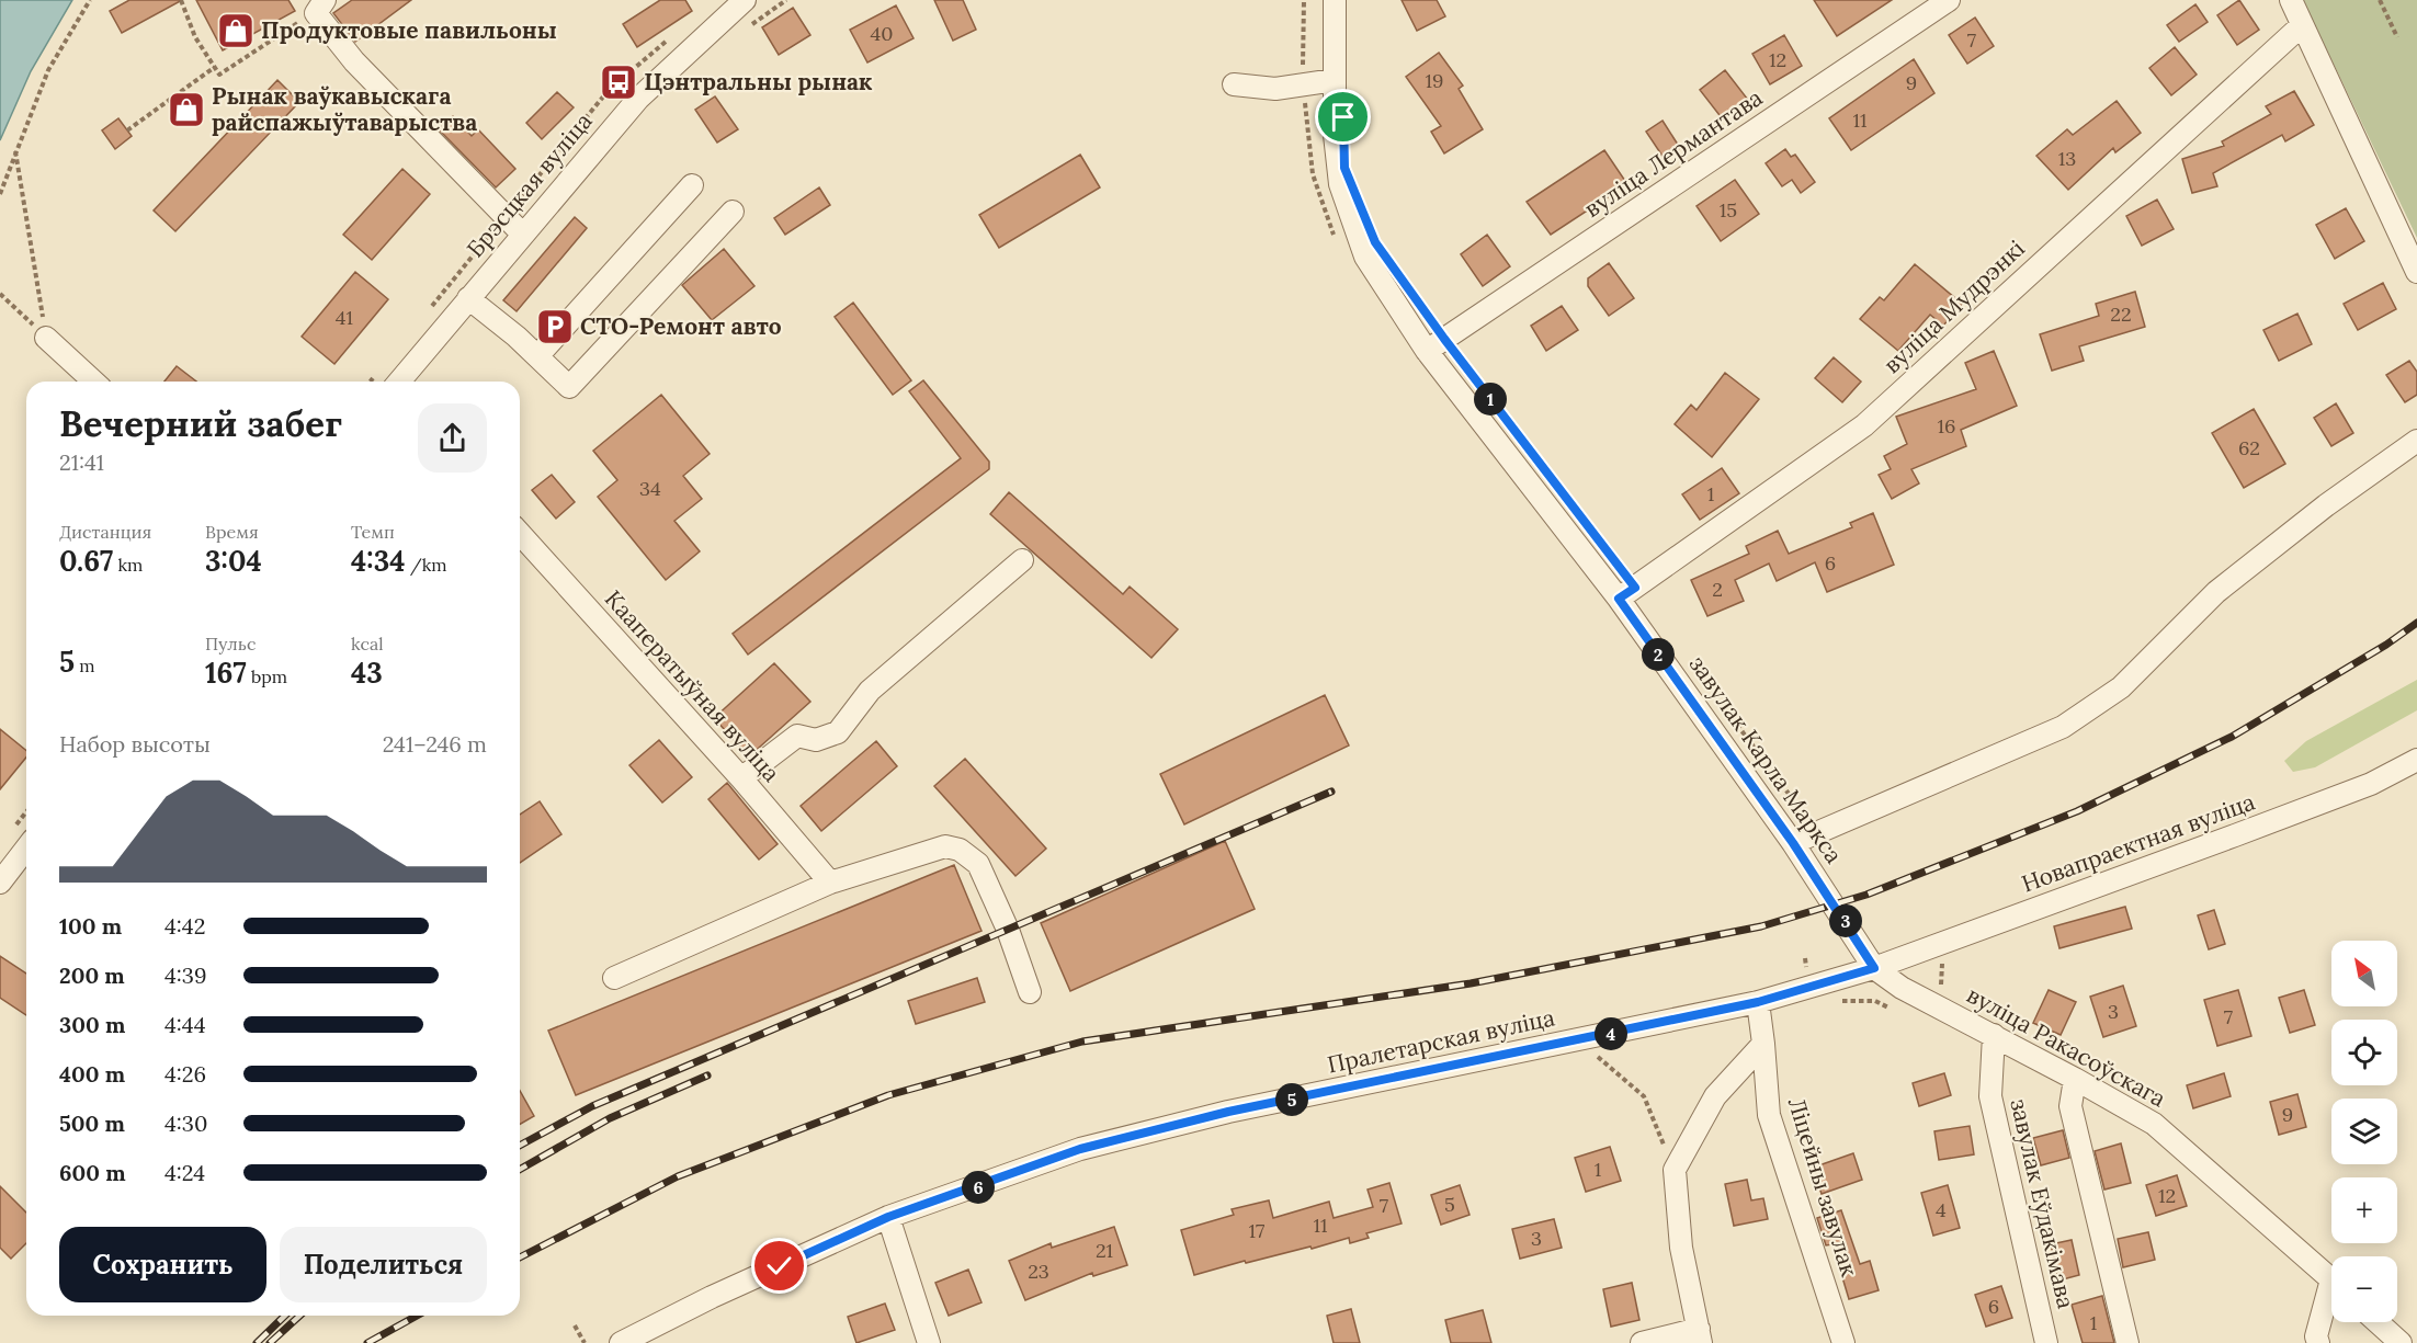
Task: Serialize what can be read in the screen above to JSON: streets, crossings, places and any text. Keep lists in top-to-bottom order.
{
  "streets": {
    "street": [
      "вуліца Лермантава",
      "Брэсцкая вуліца",
      "вуліца Мудрэнкі",
      "Кааператыўная вуліца",
      "завулак Карла Маркса",
      "Новапраектная вуліца",
      "Пралетарская вуліца",
      "вуліца Ракасоўскага",
      "Ліцейны завулак",
      "завулак Еўдакімава"
    ]
  },
  "crossings": [
    ["вуліца Лермантава", "завулак Карла Маркса"],
    ["вуліца Мудрэнкі", "завулак Карла Маркса"],
    ["завулак Карла Маркса", "Новапраектная вуліца"],
    ["завулак Карла Маркса", "Пралетарская вуліца"],
    ["завулак Карла Маркса", "вуліца Ракасоўскага"],
    ["Новапраектная вуліца", "Пралетарская вуліца"],
    ["Новапраектная вуліца", "вуліца Ракасоўскага"],
    ["Пралетарская вуліца", "вуліца Ракасоўскага"],
    ["вуліца Ракасоўскага", "завулак Еўдакімава"]
  ],
  "places": {
    "shop": ["Продуктовые павильоны", "Рынак ваўкавыскага райспажыўтаварыства"],
    "bus stop": ["Цэнтральны рынак"],
    "parking": ["СТО-Ремонт авто"]
  },
  "house_numbers": [
    "40",
    "7",
    "12",
    "19",
    "9",
    "11",
    "13",
    "15",
    "22",
    "41",
    "16",
    "62",
    "34",
    "1",
    "6",
    "2",
    "3",
    "7",
    "9",
    "1",
    "12",
    "5",
    "7",
    "4",
    "11",
    "17",
    "3",
    "21",
    "23",
    "6",
    "1"
  ],
  "north": "top left",
  "page": {
    "heading": ["Вечерний забег", "21:41"],
    "pins": [
      "1",
      "2",
      "3",
      "4",
      "5",
      "6"
    ],
    "stats": [
      ["Дистанция", "0.67 km"],
      ["Время", "3:04"],
      ["Темп", "4:34 /km"],
      ["5 m"],
      ["Пульс", "167 bpm"],
      ["kcal", "43"]
    ],
    "chart": ["Набор высоты", "241–246 m"],
    "list": [
      {
        "name": "100 m",
        "note": "4:42"
      },
      {
        "name": "200 m",
        "note": "4:39"
      },
      {
        "name": "300 m",
        "note": "4:44"
      },
      {
        "name": "400 m",
        "note": "4:26"
      },
      {
        "name": "500 m",
        "note": "4:30"
      },
      {
        "name": "600 m",
        "note": "4:24"
      }
    ],
    "map_buttons": ["+", "−"],
    "buttons": ["Сохранить", "Поделиться"]
  }
}
